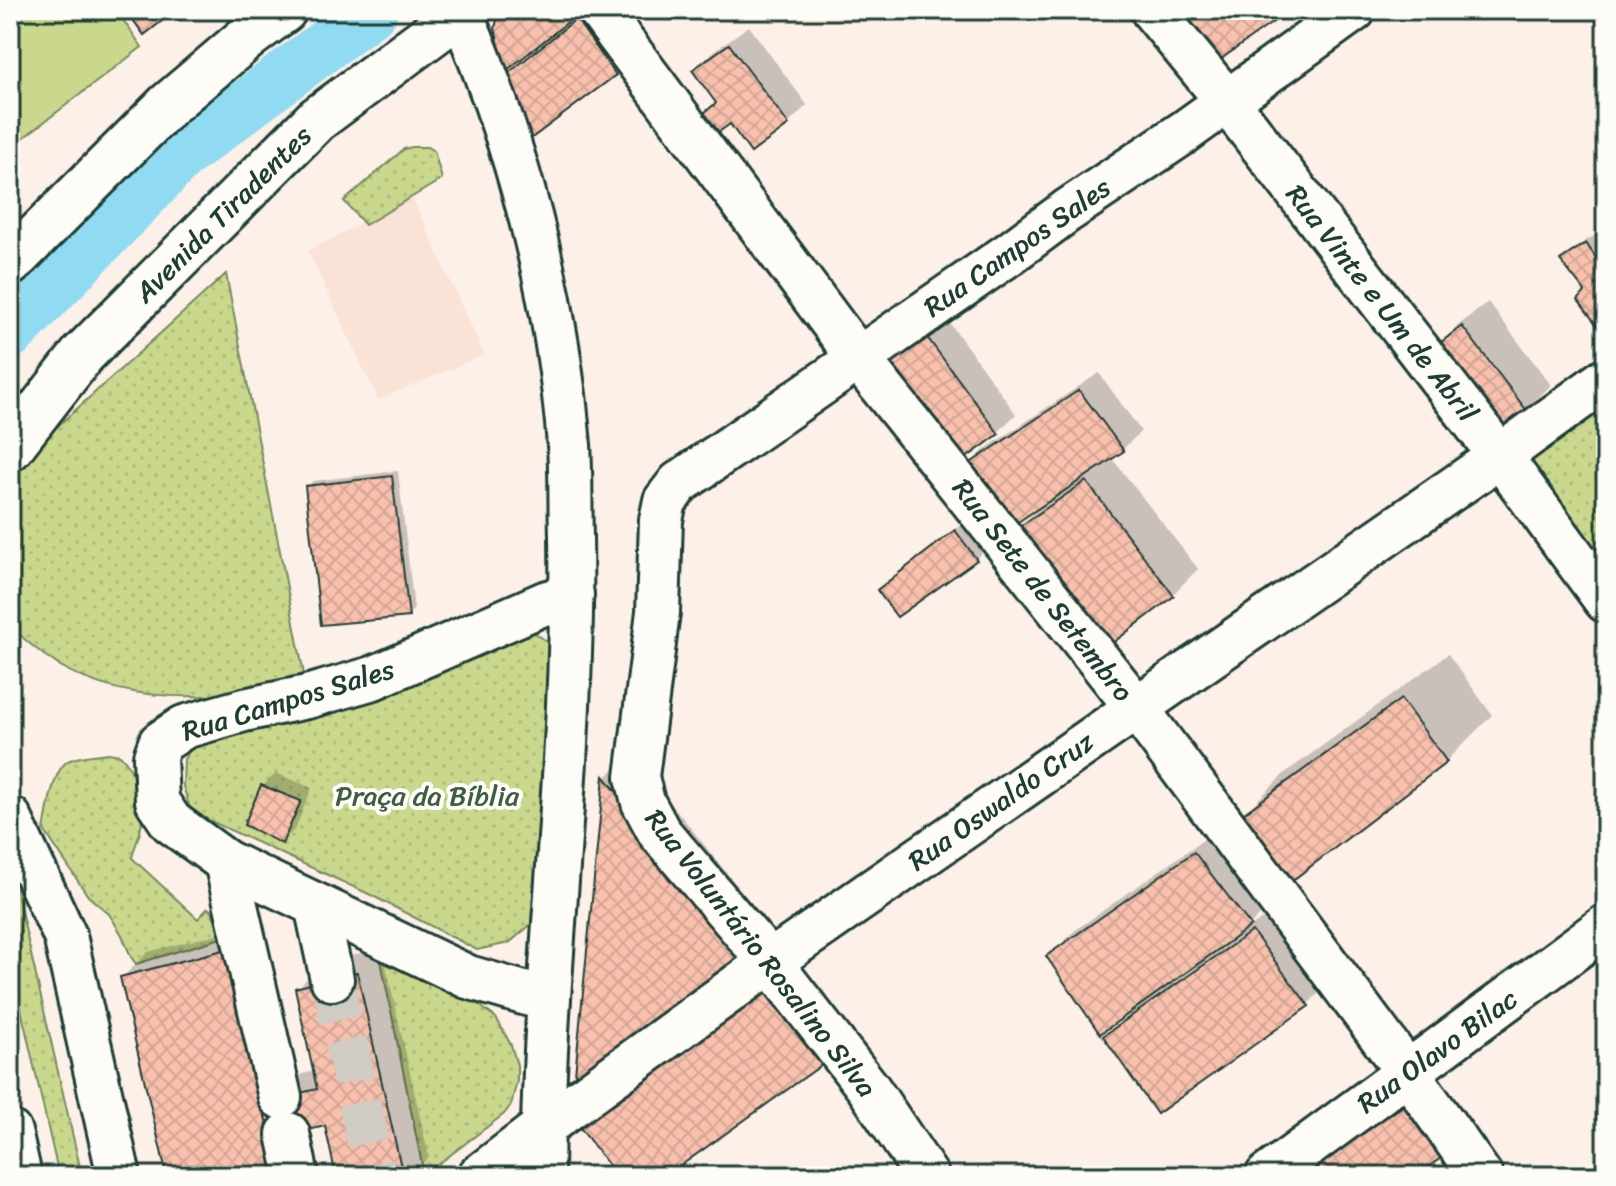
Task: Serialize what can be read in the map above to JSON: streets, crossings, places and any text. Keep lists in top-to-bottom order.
{
  "streets": {
    "main road": ["Avenida Tiradentes"],
    "street": [
      "Rua Campos Sales",
      "Rua Vinte e Um de Abril",
      "Rua Sete de Setembro",
      "Rua Oswaldo Cruz",
      "Rua Voluntário Rosalino Silva",
      "Rua Olavo Bilac"
    ]
  },
  "crossings": [
    ["Rua Campos Sales", "Rua Vinte e Um de Abril"],
    ["Rua Campos Sales", "Rua Sete de Setembro"],
    ["Rua Campos Sales", "Rua Voluntário Rosalino Silva"],
    ["Rua Vinte e Um de Abril", "Rua Oswaldo Cruz"],
    ["Rua Sete de Setembro", "Rua Oswaldo Cruz"],
    ["Rua Sete de Setembro", "Rua Olavo Bilac"],
    ["Rua Oswaldo Cruz", "Rua Voluntário Rosalino Silva"]
  ],
  "parks": ["Praça da Bíblia"]
}
